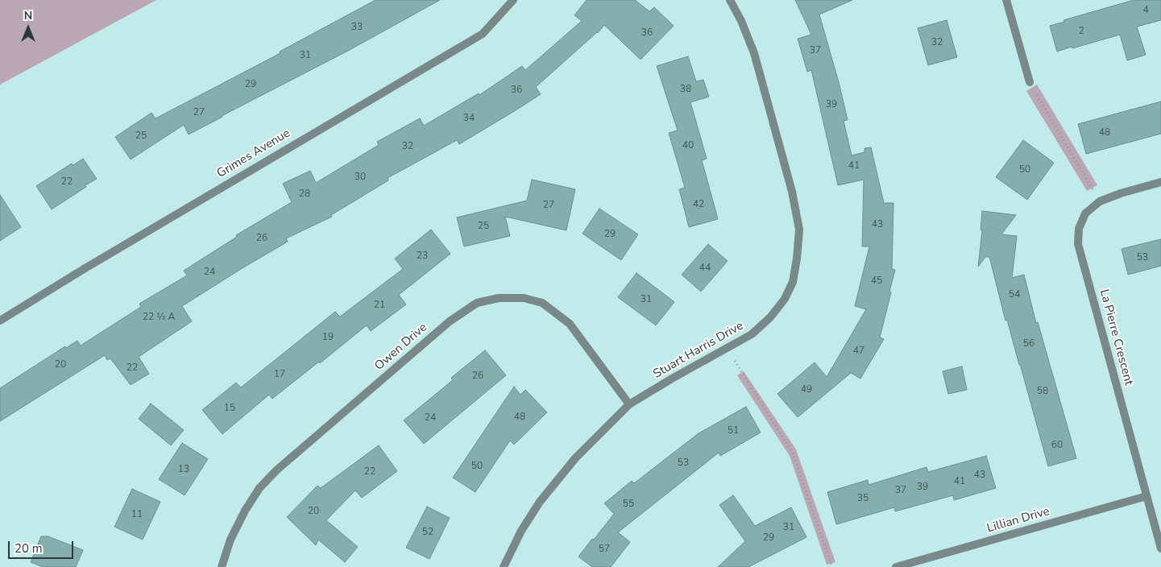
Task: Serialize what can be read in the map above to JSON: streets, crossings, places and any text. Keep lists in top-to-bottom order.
{
  "streets": {
    "street": [
      "Grimes Avenue",
      "La Pierre Crescent",
      "Owen Drive",
      "Stuart Harris Drive",
      "Lillian Drive"
    ]
  },
  "crossings": [
    ["La Pierre Crescent", "Lillian Drive"],
    ["Owen Drive", "Stuart Harris Drive"]
  ],
  "house_numbers": [
    "4",
    "33",
    "2",
    "36",
    "32",
    "37",
    "31",
    "29",
    "38",
    "36",
    "39",
    "27",
    "34",
    "48",
    "25",
    "40",
    "32",
    "41",
    "50",
    "30",
    "22",
    "28",
    "42",
    "27",
    "43",
    "25",
    "29",
    "26",
    "23",
    "53",
    "44",
    "24",
    "45",
    "54",
    "31",
    "21",
    "22 ½ A",
    "19",
    "56",
    "47",
    "20",
    "22",
    "17",
    "26",
    "49",
    "58",
    "15",
    "48",
    "24",
    "51",
    "60",
    "53",
    "50",
    "13",
    "22",
    "43",
    "41",
    "39",
    "37",
    "35",
    "55",
    "20",
    "11",
    "31",
    "52",
    "29",
    "57"
  ],
  "scale_bar": "20 m",
  "north": "top"
}
